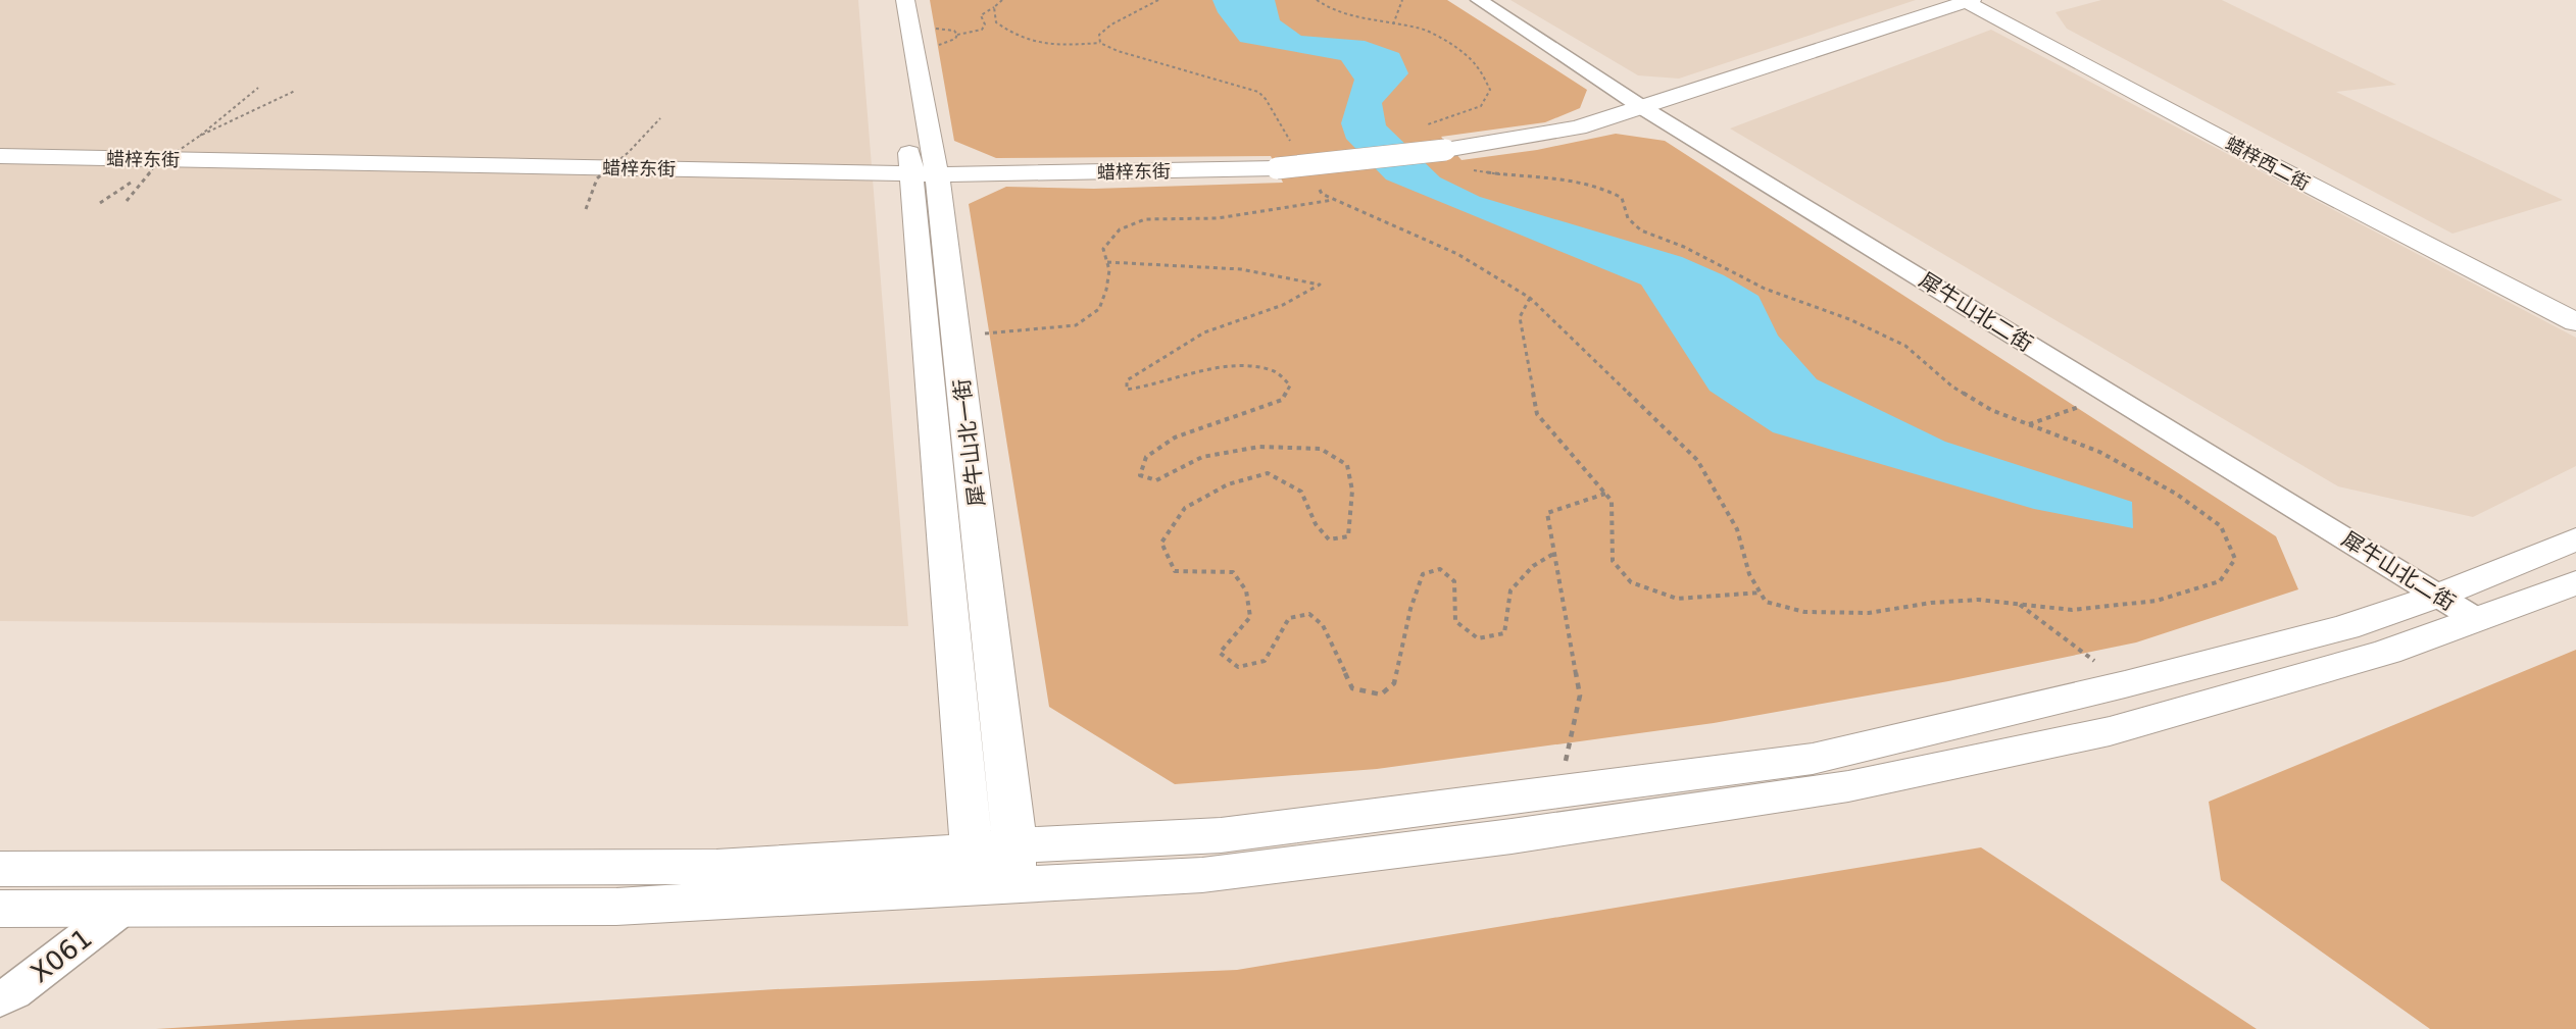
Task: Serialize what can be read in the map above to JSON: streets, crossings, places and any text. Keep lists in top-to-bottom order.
{
  "streets": {
    "street": [
      "蜡梓东街",
      "蜡梓西二街",
      "犀牛山北二街",
      "犀牛山北一街",
      "X061"
    ]
  },
  "crossings": [
    ["蜡梓东街", "蜡梓西二街"],
    ["蜡梓东街", "犀牛山北二街"],
    ["蜡梓东街", "犀牛山北一街"]
  ]
}
